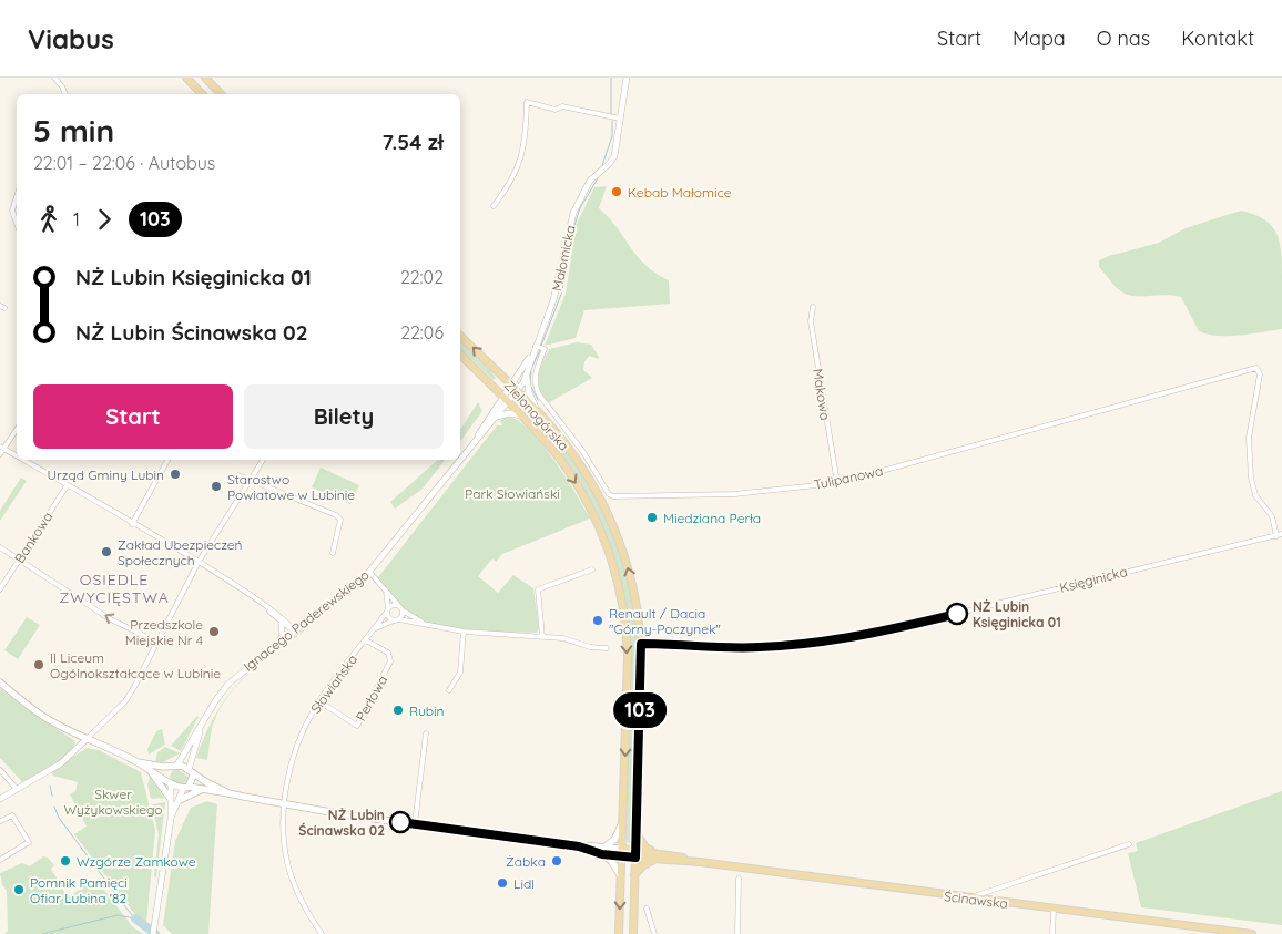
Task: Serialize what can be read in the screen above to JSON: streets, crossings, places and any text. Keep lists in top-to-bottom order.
{
  "streets": {
    "main road": ["Zielonogórska", "Ścinawska"],
    "street": [
      "Małomicka",
      "Makowa",
      "Tulipanowa",
      "Bankowa",
      "Księginicka",
      "Ignacego Paderewskiego",
      "Słowiańska",
      "Perłowa"
    ]
  },
  "crossings": [
    ["Małomicka", "Zielonogórska"],
    ["Małomicka", "Tulipanowa"],
    ["Makowa", "Tulipanowa"],
    ["Zielonogórska", "Księginicka"],
    ["Zielonogórska", "Ścinawska"],
    ["Tulipanowa", "Księginicka"],
    ["Ignacego Paderewskiego", "Ścinawska"],
    ["Słowiańska", "Perłowa"],
    ["Słowiańska", "Ścinawska"]
  ],
  "districts": ["OSIEDLE ZWYCIĘSTWA"],
  "parks": ["Park Słowiański", "Skwer Wyżykowskiego"],
  "places": [
    "Kebab Małomice",
    "Urząd Gminy Lubin",
    "Starostwo Powiatowe w Lubinie",
    "Miedziana Perła",
    "Zakład Ubezpieczeń Społecznych",
    "NŻ Lubin Księginicka 01",
    "Renault / Dacia \"Górny-Poczynek\"",
    "Przedszkole Miejskie Nr 4",
    "II Liceum Ogólnokształcące w Lubinie",
    "Rubin",
    "NŻ Lubin Ścinawska 02",
    "Wzgórze Zamkowe",
    "Żabka",
    "Lidl",
    "Pomnik Pamięci Ofiar Lubina ’82"
  ],
  "lines": ["bus line 103"],
  "page": {
    "header": "Viabus",
    "nav": [
      "Start",
      "Mapa",
      "O nas",
      "Kontakt"
    ],
    "on_map": "103",
    "heading": ["5 min", "22:01 – 22:06 · Autobus", "7.54 zł"],
    "legs": ["1", "103"],
    "list": [
      {
        "name": "NŻ Lubin Księginicka 01",
        "value": "22:02"
      },
      {
        "name": "NŻ Lubin Ścinawska 02",
        "value": "22:06"
      }
    ],
    "buttons": ["Start", "Bilety"]
  }
}
